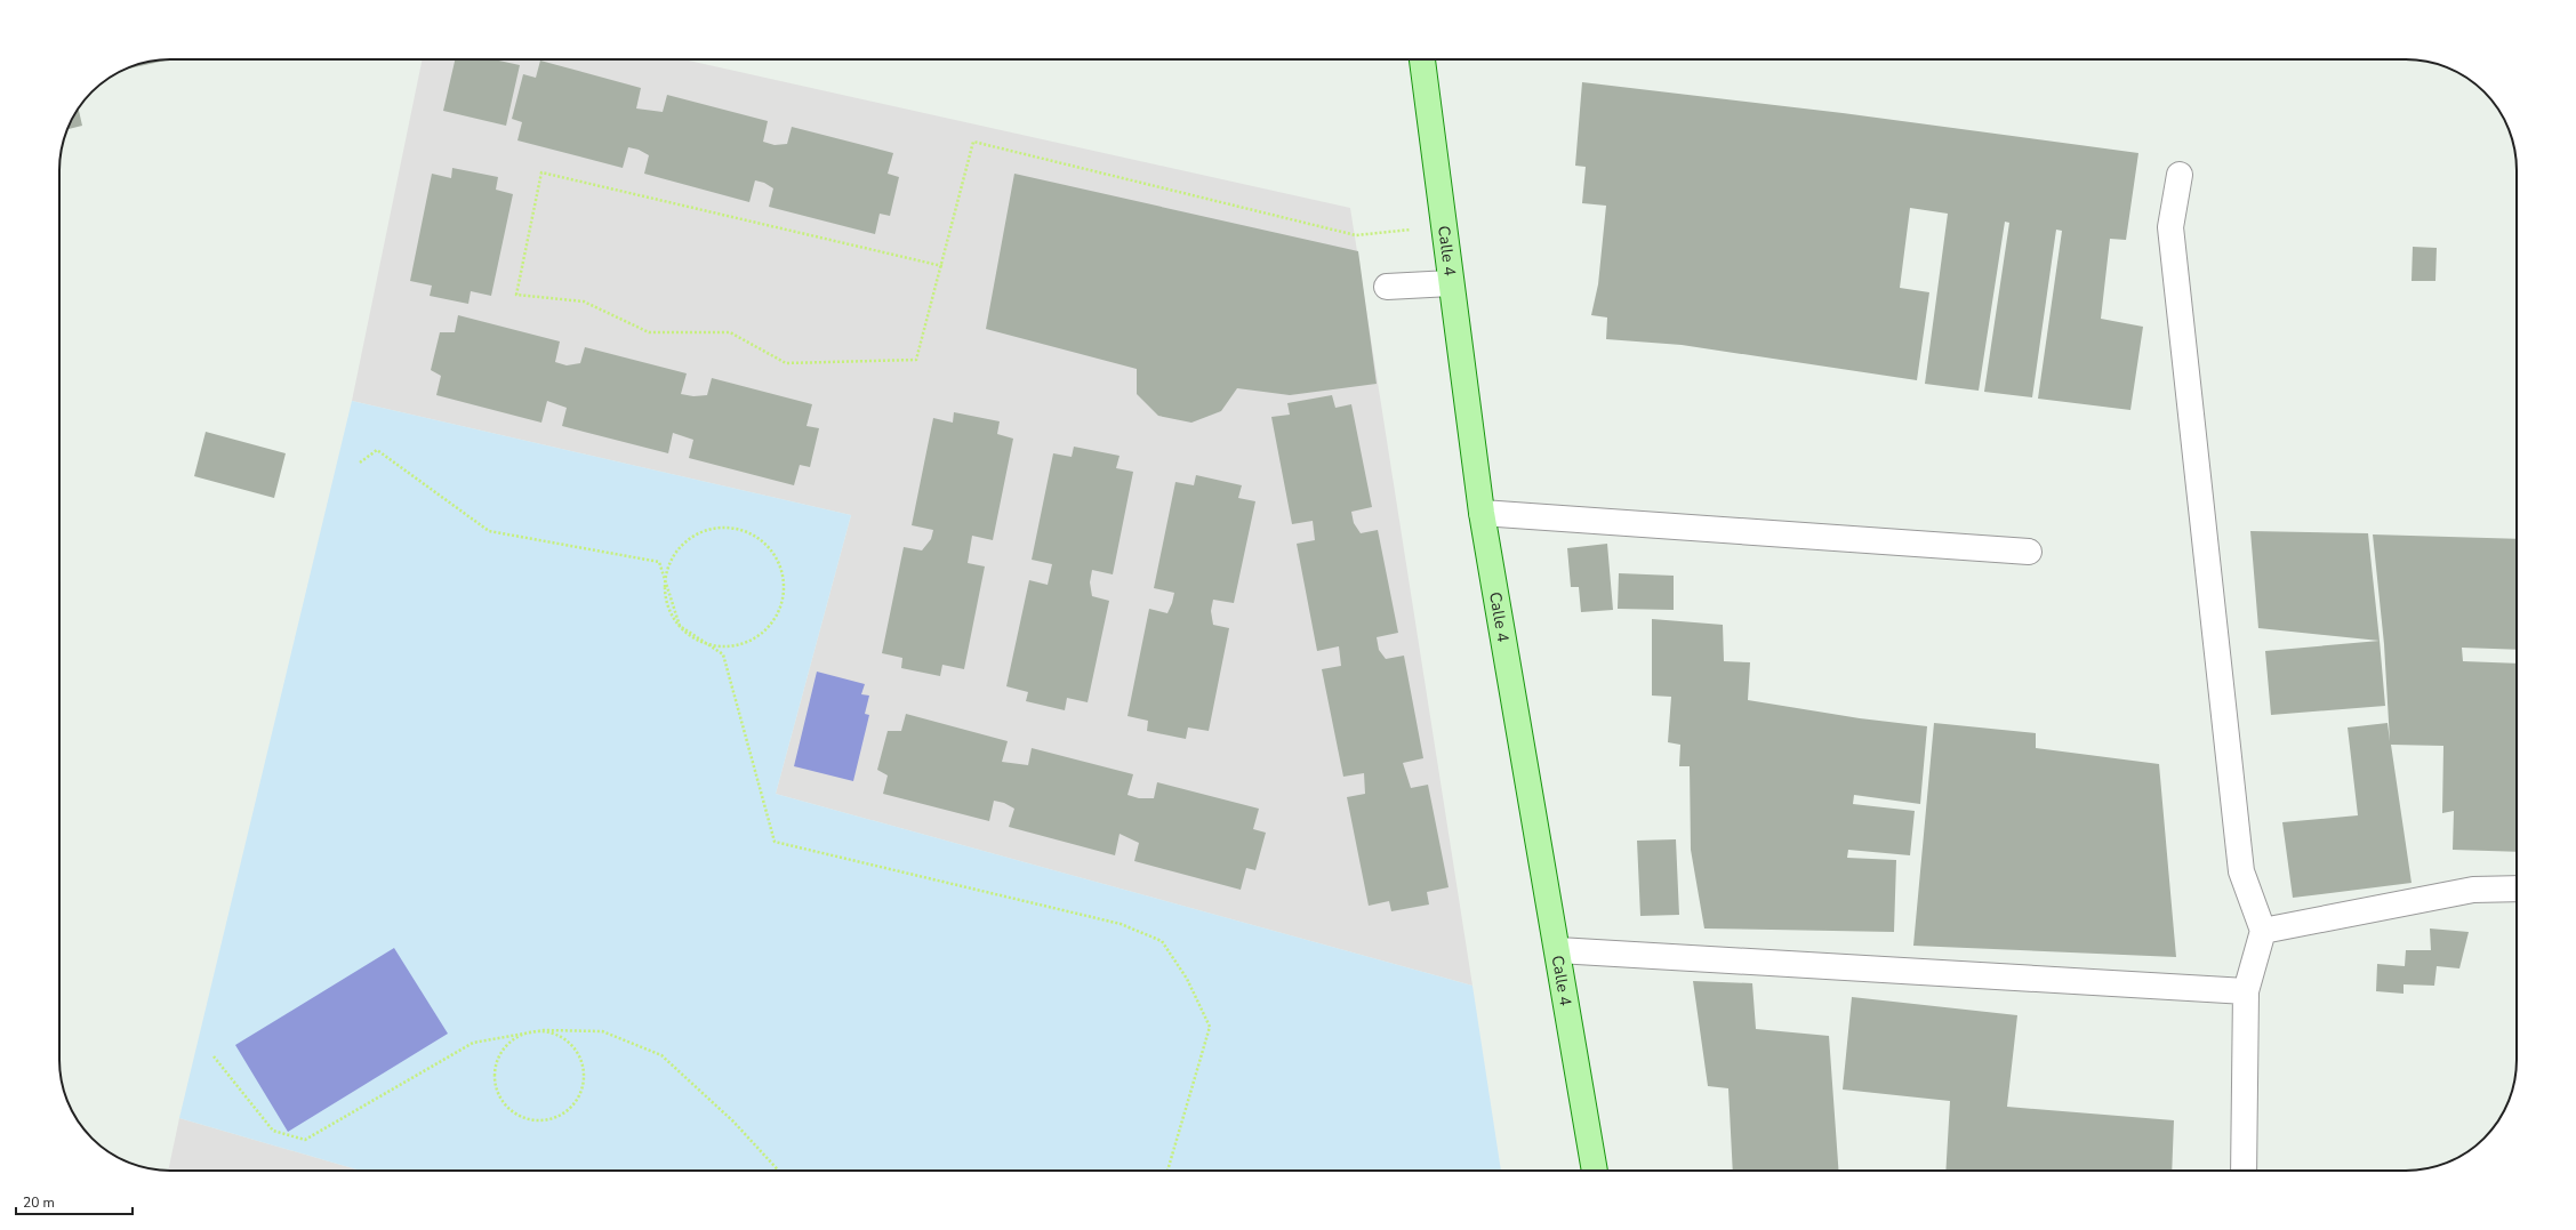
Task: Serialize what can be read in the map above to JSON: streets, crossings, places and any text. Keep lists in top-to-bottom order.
{
  "streets": {
    "main road": ["Calle 4"]
  },
  "scale_bar": "20 m"
}
